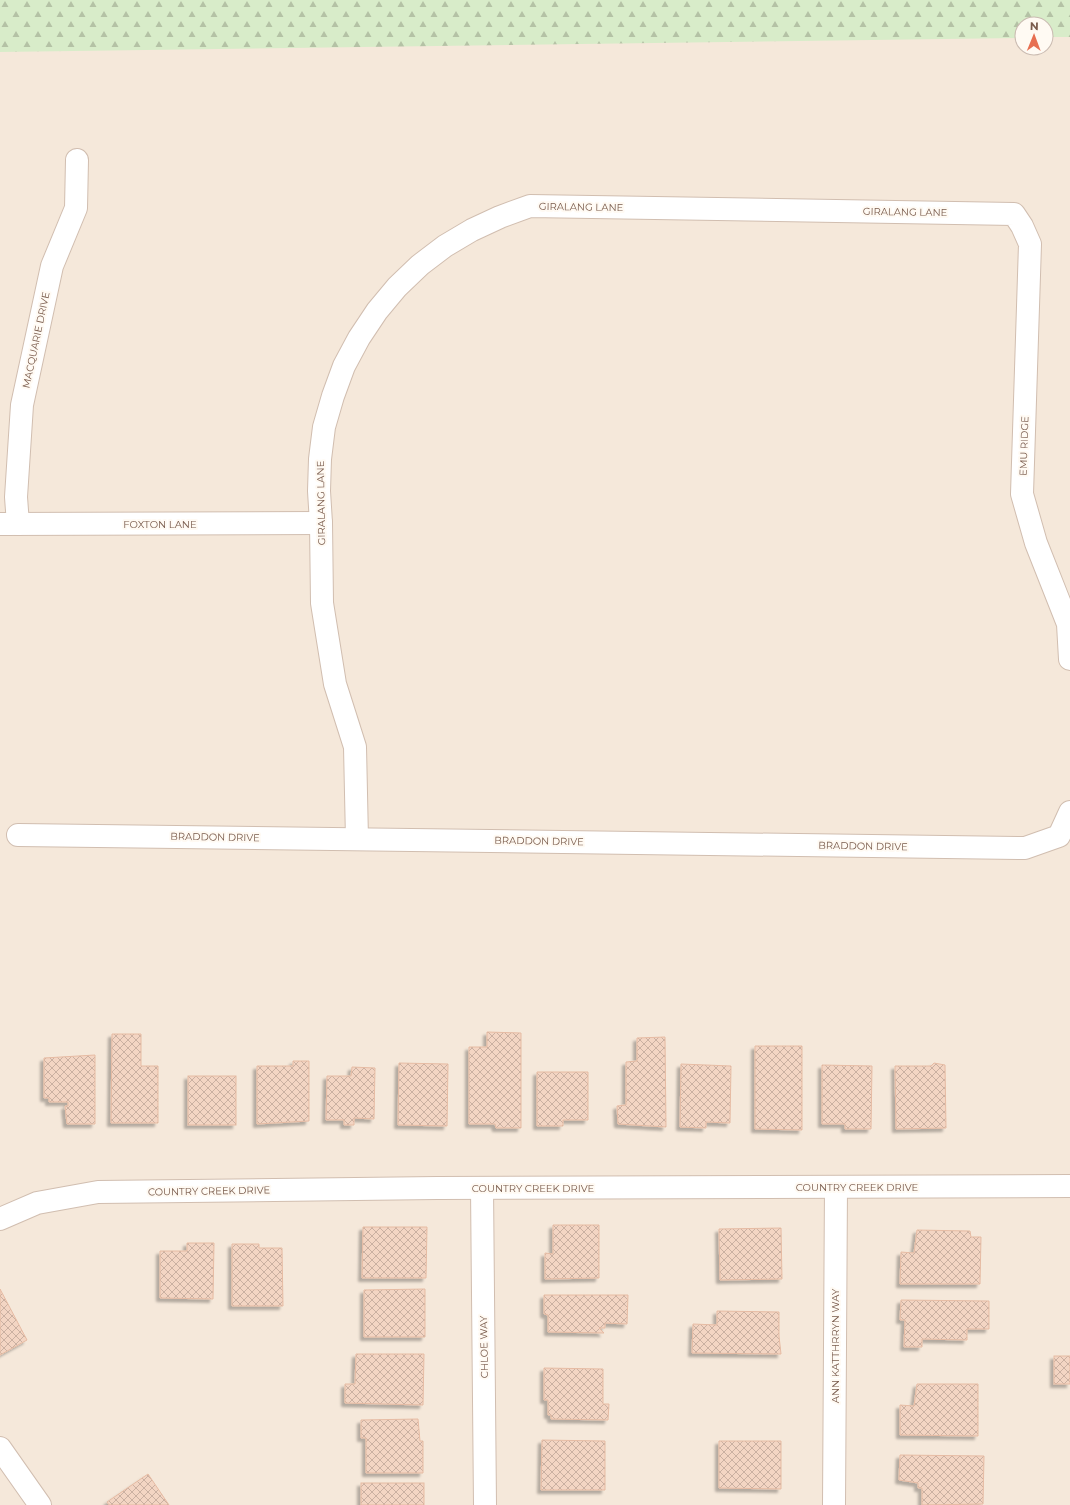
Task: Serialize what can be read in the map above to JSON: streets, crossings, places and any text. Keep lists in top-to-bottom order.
{
  "streets": {
    "street": [
      "GIRALANG LANE",
      "MACQUARIE DRIVE",
      "EMU RIDGE",
      "FOXTON LANE",
      "BRADDON DRIVE",
      "COUNTRY CREEK DRIVE",
      "ANN KATTHRRYN WAY",
      "CHLOE WAY"
    ]
  },
  "crossings": [
    ["GIRALANG LANE", "EMU RIDGE"],
    ["GIRALANG LANE", "FOXTON LANE"],
    ["GIRALANG LANE", "BRADDON DRIVE"],
    ["MACQUARIE DRIVE", "FOXTON LANE"],
    ["COUNTRY CREEK DRIVE", "ANN KATTHRRYN WAY"],
    ["COUNTRY CREEK DRIVE", "CHLOE WAY"]
  ],
  "north": "top"
}
